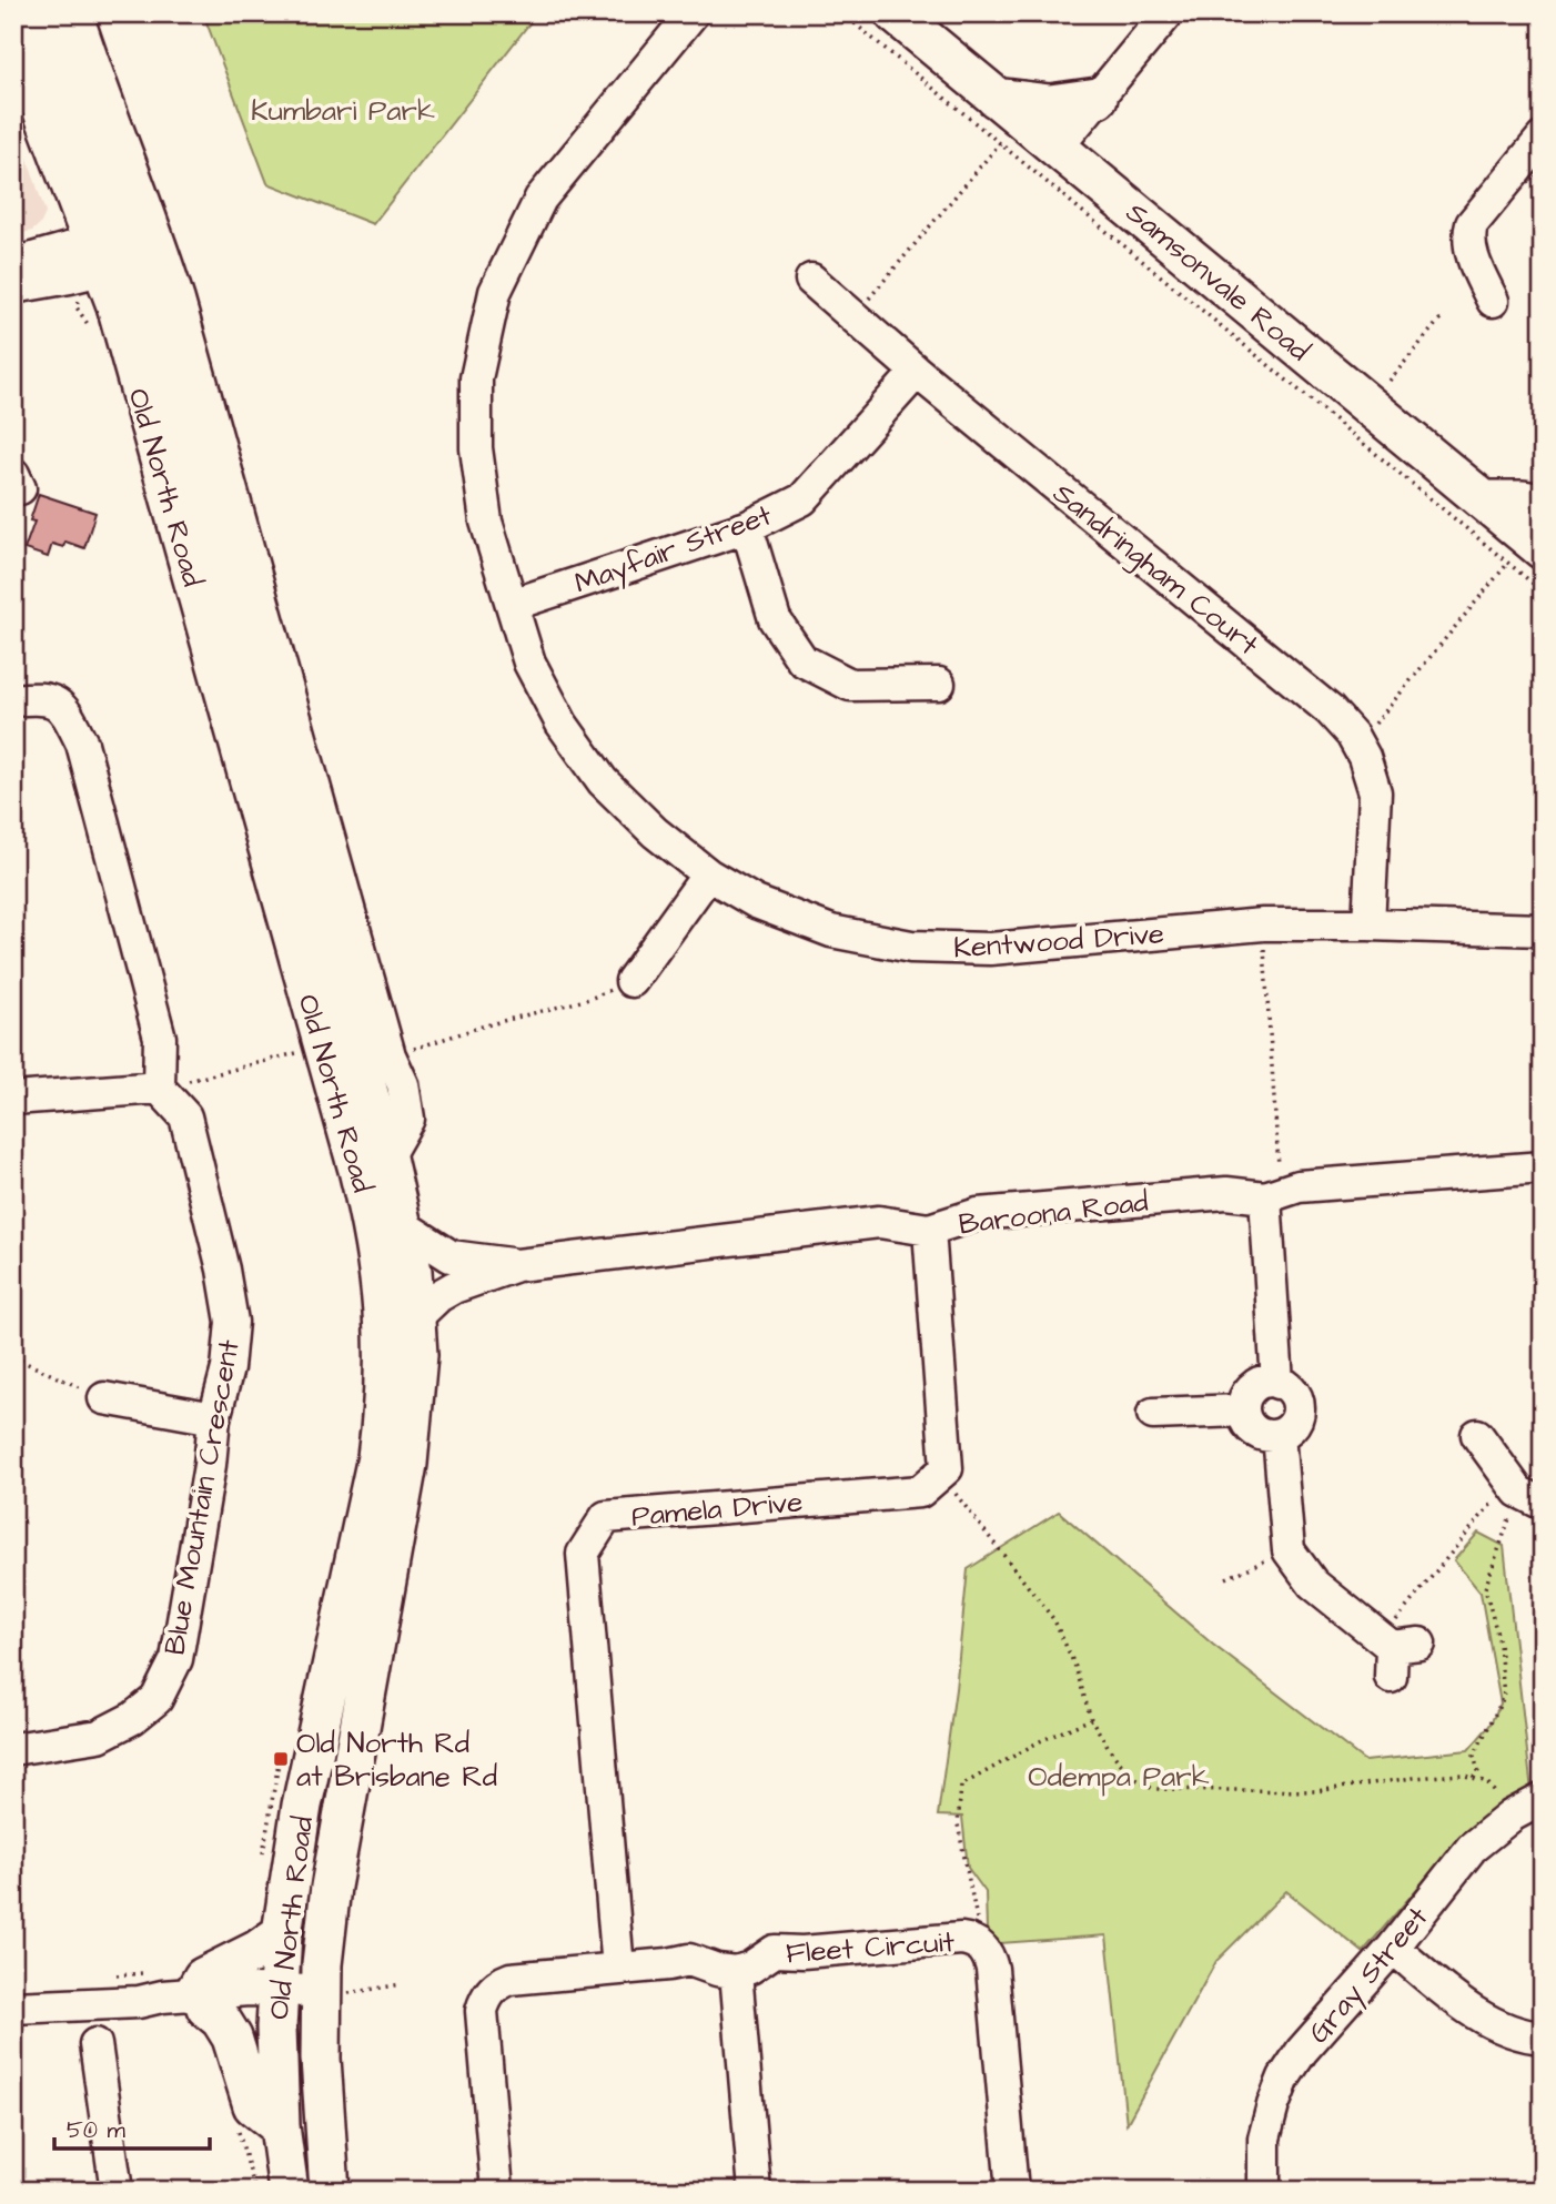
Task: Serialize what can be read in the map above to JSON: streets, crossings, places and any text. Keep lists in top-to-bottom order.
{
  "streets": {
    "main road": ["Samsonvale Road", "Old North Road"],
    "street": [
      "Mayfair Street",
      "Sandringham Court",
      "Kentwood Drive",
      "Baroona Road",
      "Blue Mountain Crescent",
      "Pamela Drive",
      "Fleet Circuit",
      "Gray Street"
    ]
  },
  "crossings": [
    ["Old North Road", "Baroona Road"],
    ["Mayfair Street", "Sandringham Court"],
    ["Mayfair Street", "Kentwood Drive"],
    ["Sandringham Court", "Kentwood Drive"]
  ],
  "parks": ["Kumbari Park", "Odempa Park"],
  "places": {
    "transit": ["Old North Rd at Brisbane Rd"]
  },
  "scale_bar": "50 m"
}
